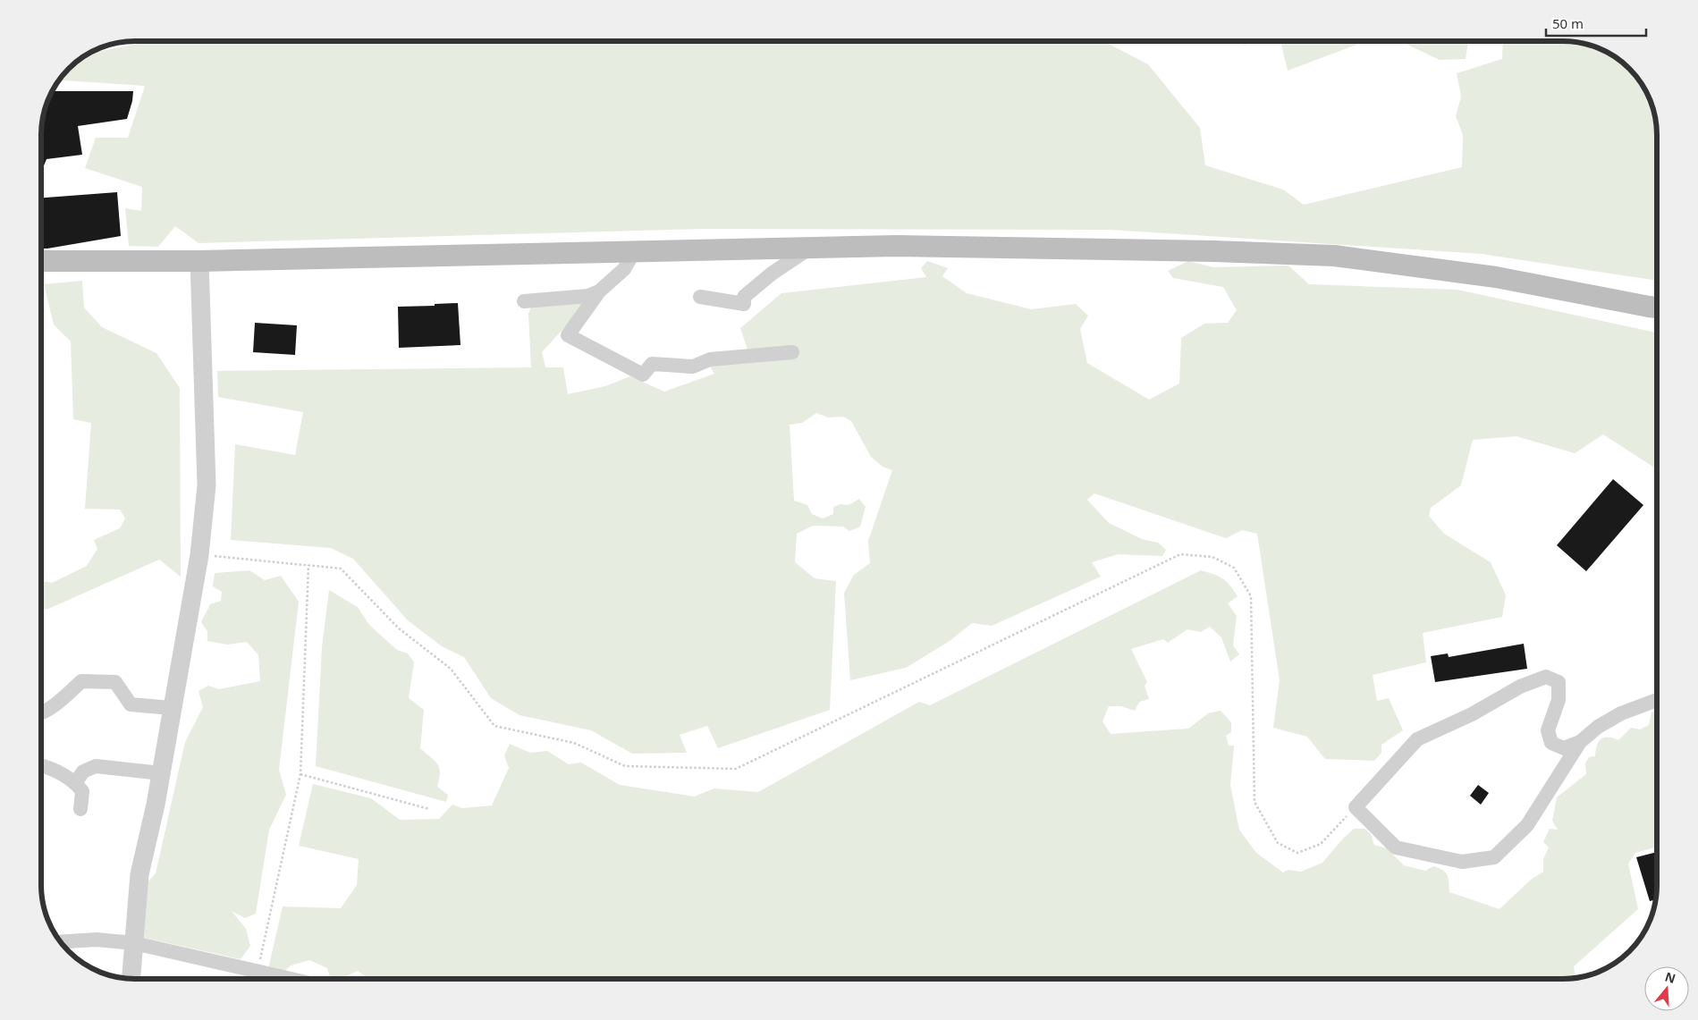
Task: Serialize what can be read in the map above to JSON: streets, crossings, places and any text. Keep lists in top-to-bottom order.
{
  "scale_bar": "50 m",
  "north": "top"
}
